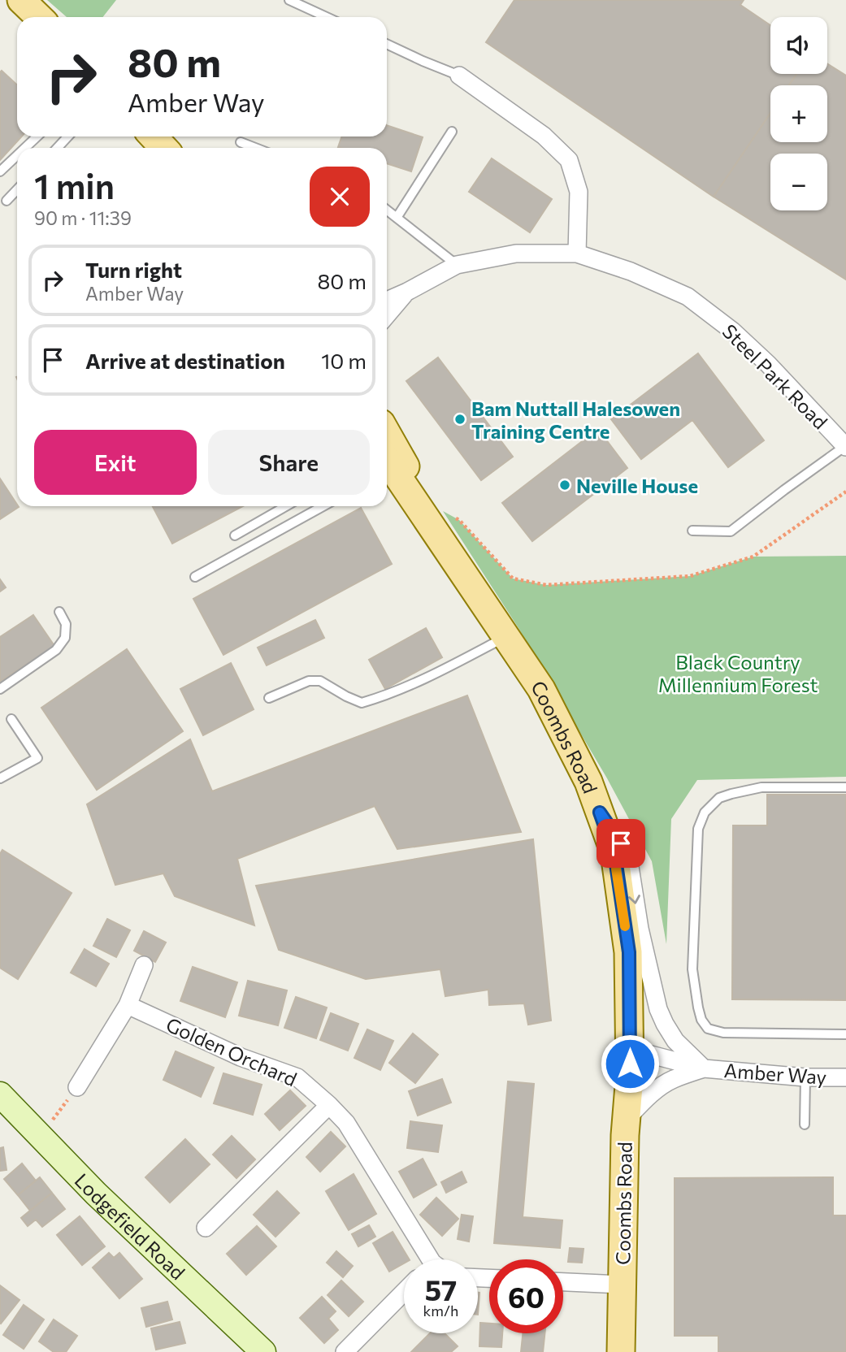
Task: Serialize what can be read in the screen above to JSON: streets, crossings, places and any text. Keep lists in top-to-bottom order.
{
  "streets": {
    "main road": ["Coombs Road"],
    "street": [
      "Steel Park Road",
      "Golden Orchard",
      "Amber Way",
      "Lodgefield Road"
    ]
  },
  "crossings": [
    ["Coombs Road", "Amber Way"]
  ],
  "one_way": ["Amber Way"],
  "parks": ["Black Country Millennium Forest"],
  "places": ["Bam Nuttall Halesowen Training Centre", "Neville House"],
  "page": {
    "map_buttons": ["+", "−"],
    "turn": ["80 m", "Amber Way"],
    "heading": ["1 min", "90 m · 11:39"],
    "list": [
      {
        "name": "Turn right",
        "note": "Amber Way",
        "value": "80 m"
      },
      {
        "name": "Arrive at destination",
        "value": "10 m"
      }
    ],
    "buttons": ["Exit", "Share"],
    "speed": "57 km/h",
    "limit": "60"
  }
}
